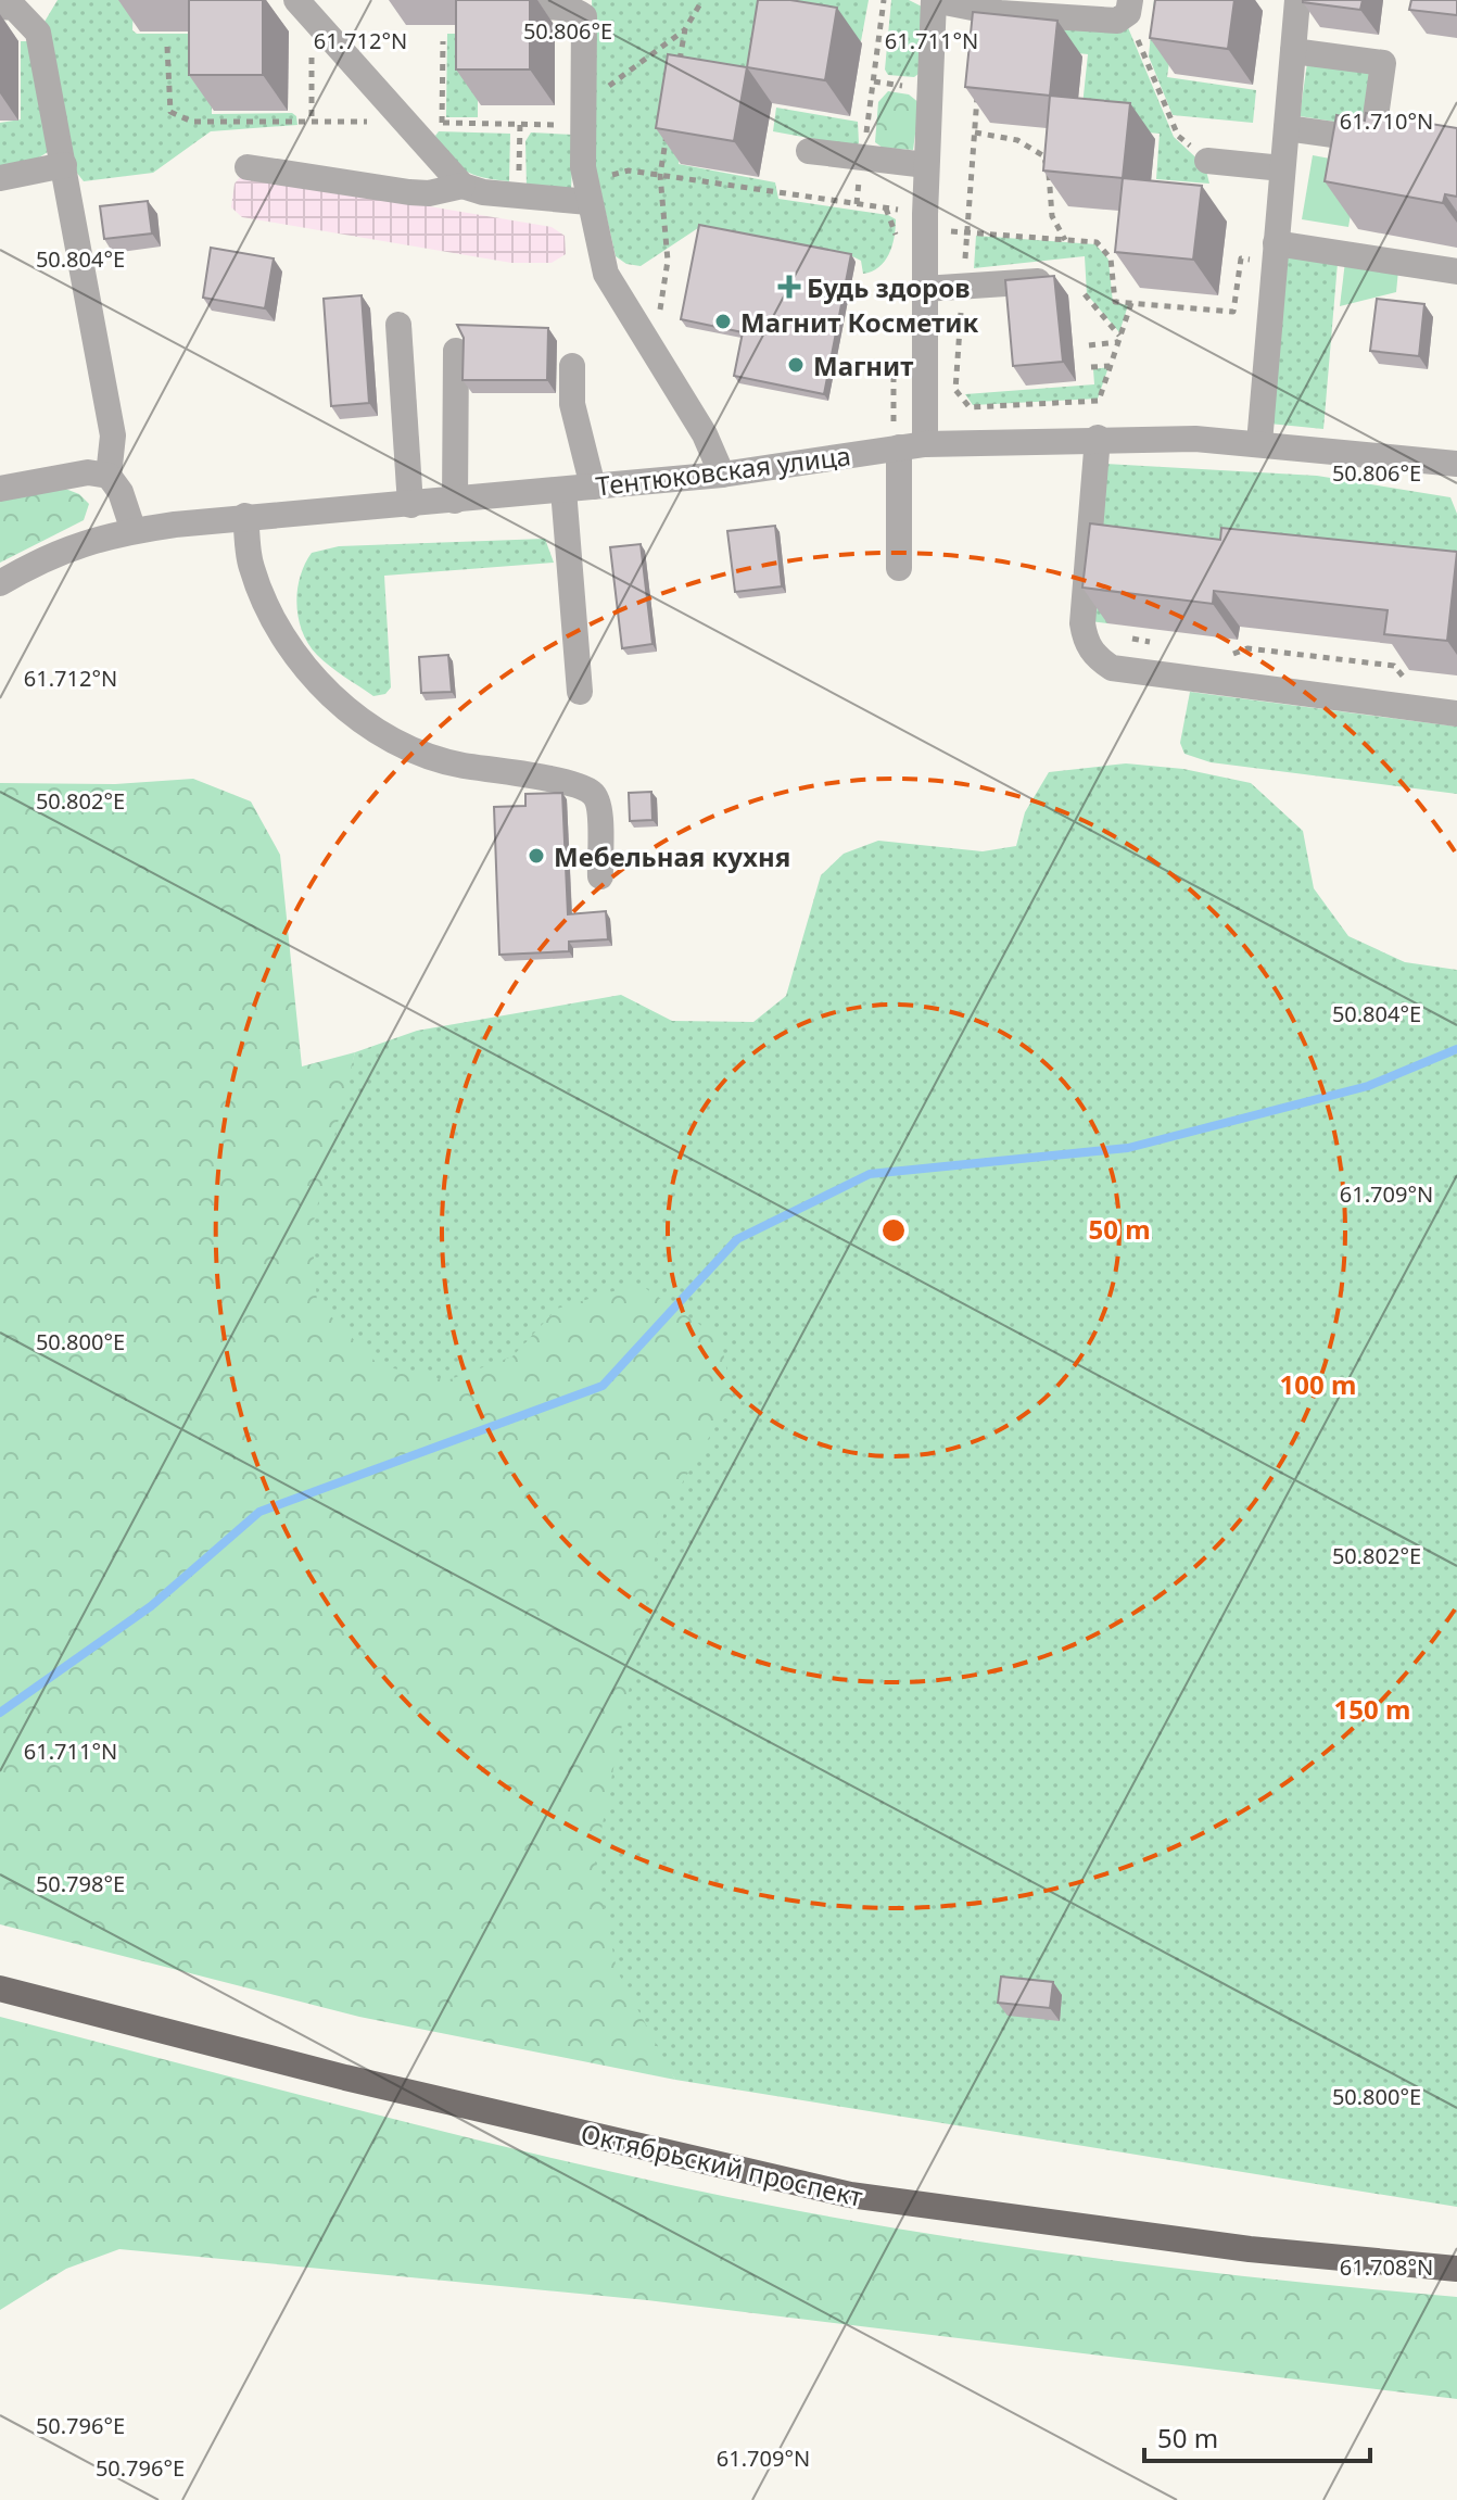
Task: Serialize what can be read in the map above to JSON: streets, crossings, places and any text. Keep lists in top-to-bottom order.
{
  "streets": {
    "main road": ["Октябрьский проспект"],
    "street": ["Тентюковская улица"]
  },
  "places": {
    "health": ["Будь здоров"],
    "other": ["Магнит Косметик", "Магнит", "Мебельная кухня"]
  },
  "scale_bar": "50 m",
  "coordinates": [
    "50.806°E",
    "61.712°N",
    "61.711°N",
    "61.710°N",
    "50.804°E",
    "50.802°E",
    "61.709°N",
    "50.800°E",
    "50.798°E",
    "61.708°N",
    "50.796°E"
  ],
  "rings": ["50 m", "100 m", "150 m"]
}
